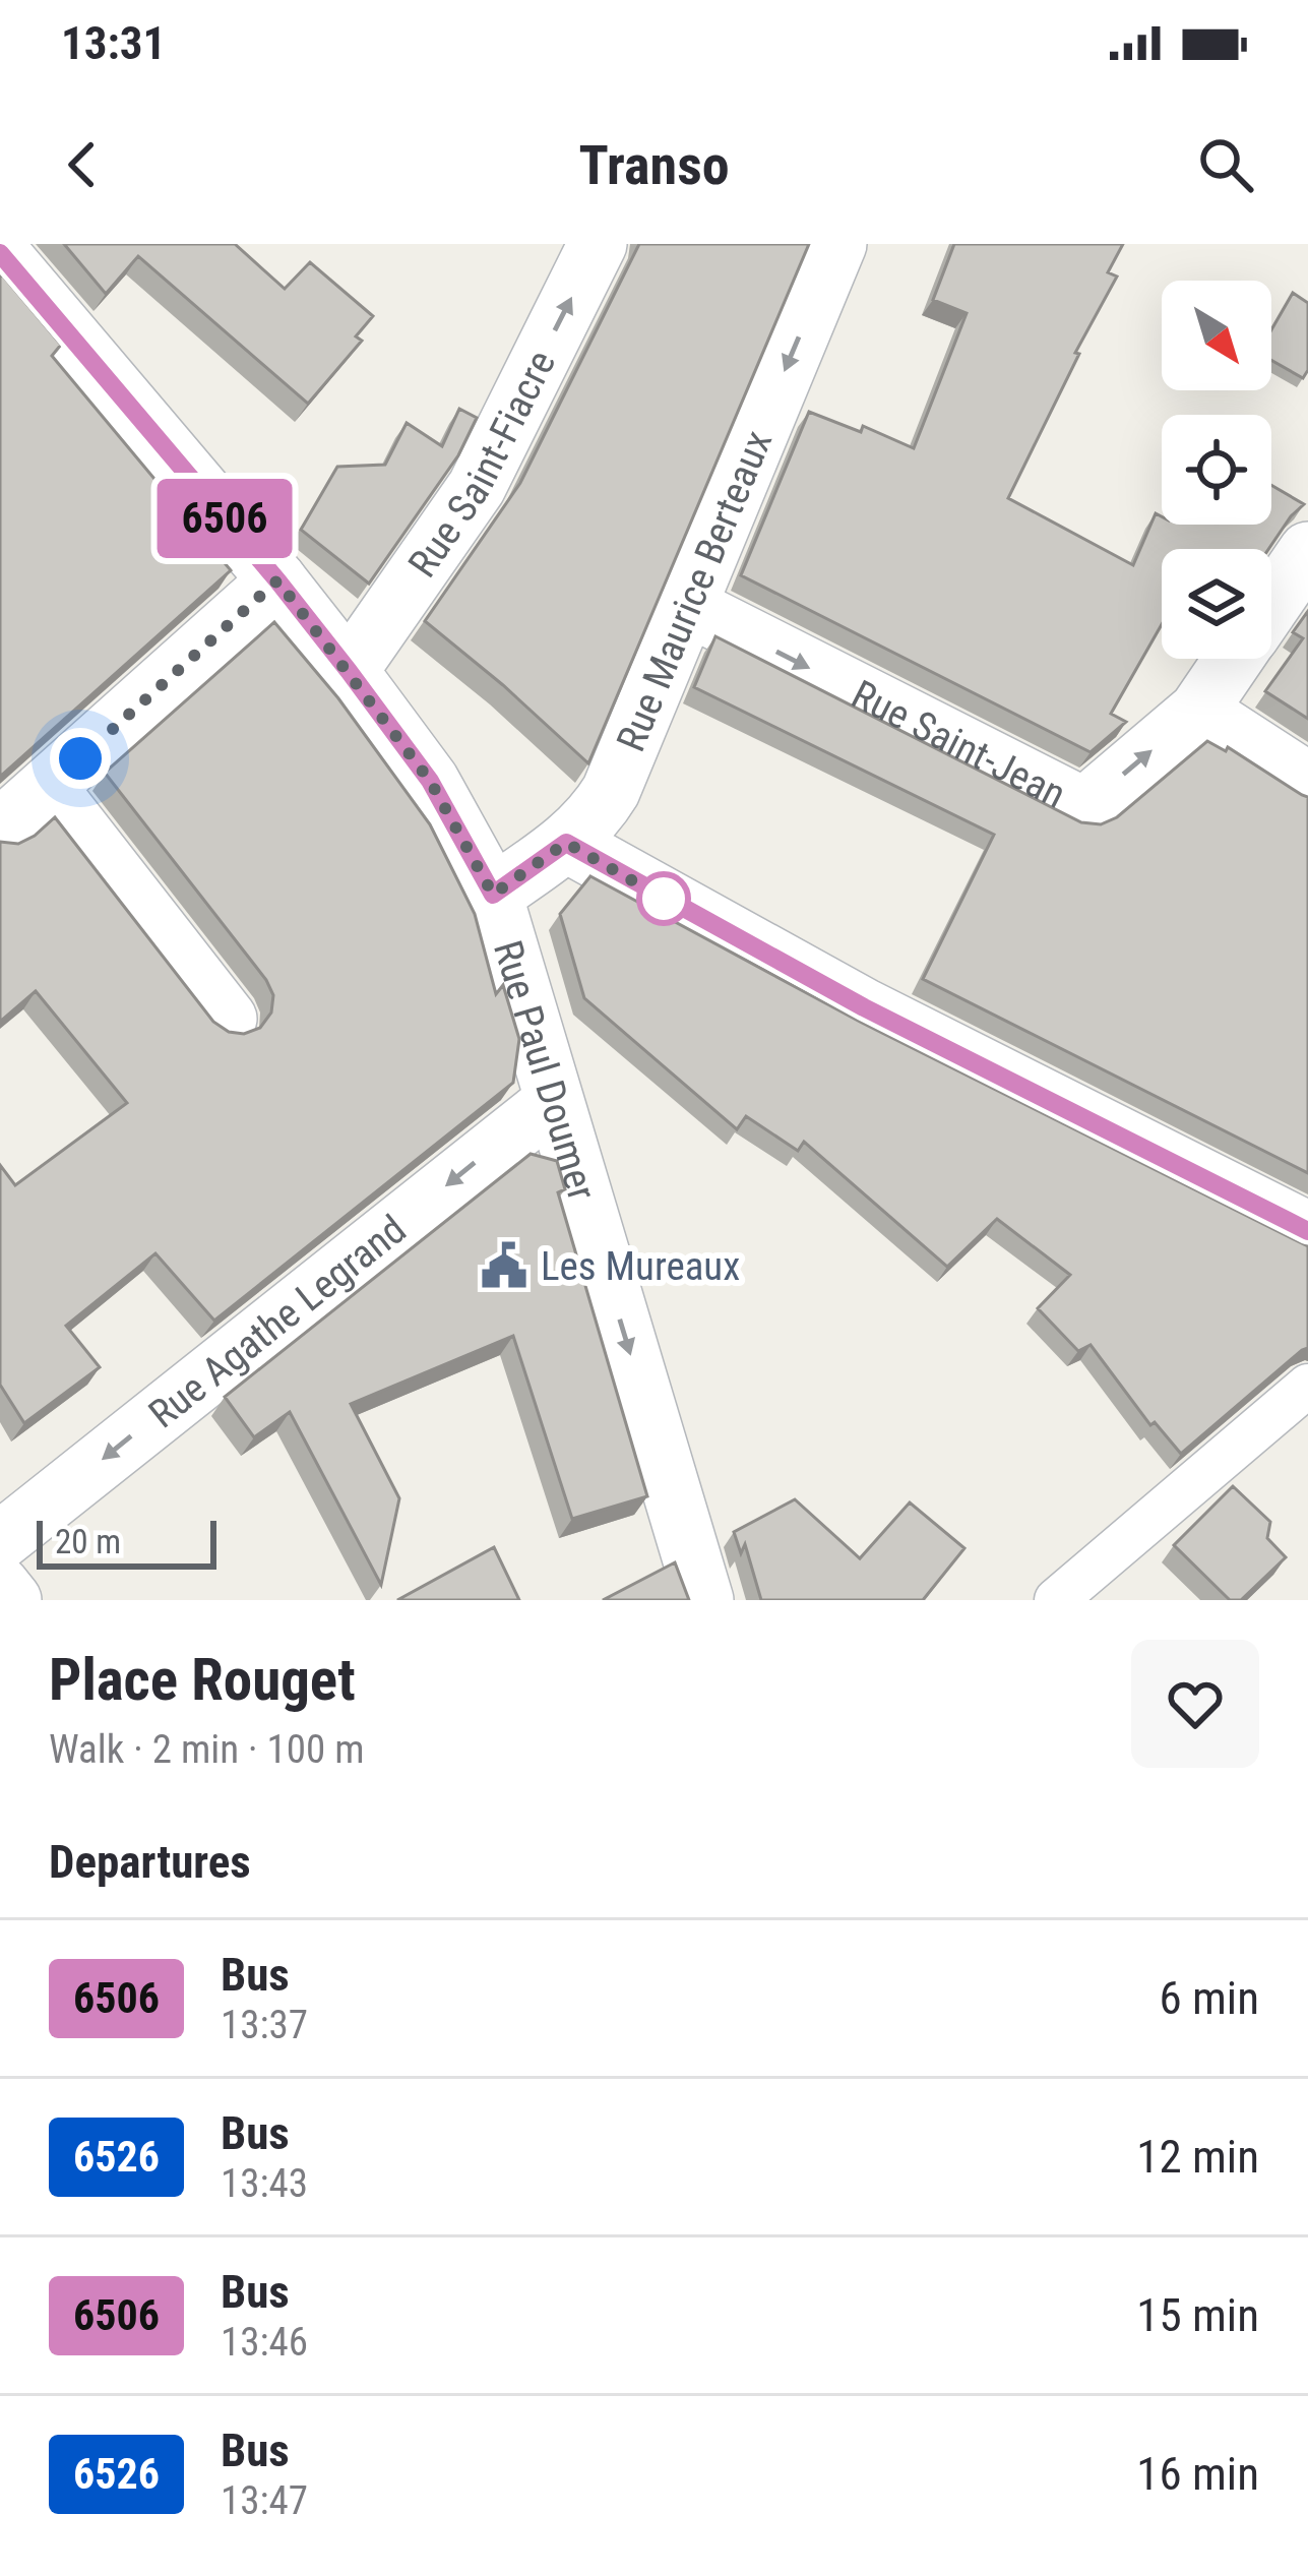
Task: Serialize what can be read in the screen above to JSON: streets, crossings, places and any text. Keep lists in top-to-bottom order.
{
  "streets": {
    "street": [
      "Rue Saint-Fiacre",
      "Rue Maurice Berteaux",
      "Rue Saint-Jean",
      "Rue Paul Doumer",
      "Rue Agathe Legrand"
    ]
  },
  "crossings": [
    ["Rue Saint-Fiacre", "Rue Paul Doumer"],
    ["Rue Maurice Berteaux", "Rue Saint-Jean"],
    ["Rue Maurice Berteaux", "Rue Paul Doumer"],
    ["Rue Paul Doumer", "Rue Agathe Legrand"]
  ],
  "one_way": ["Rue Saint-Fiacre", "Rue Maurice Berteaux", "Rue Agathe Legrand"],
  "places": {
    "public building": ["Les Mureaux"]
  },
  "lines": ["bus line 6506"],
  "scale_bar": "20 m",
  "north": "bottom right",
  "page": {
    "status": "13:31",
    "header": "Transo",
    "on_map": "6506",
    "scale": "20 m",
    "heading": [
      ["Place Rouget", "Walk · 2 min · 100 m"],
      "Departures"
    ],
    "list": [
      {
        "mark": "6506",
        "name": "Bus",
        "note": "13:37",
        "value": "6 min"
      },
      {
        "mark": "6526",
        "name": "Bus",
        "note": "13:43",
        "value": "12 min"
      },
      {
        "mark": "6506",
        "name": "Bus",
        "note": "13:46",
        "value": "15 min"
      },
      {
        "mark": "6526",
        "name": "Bus",
        "note": "13:47",
        "value": "16 min"
      }
    ]
  }
}
